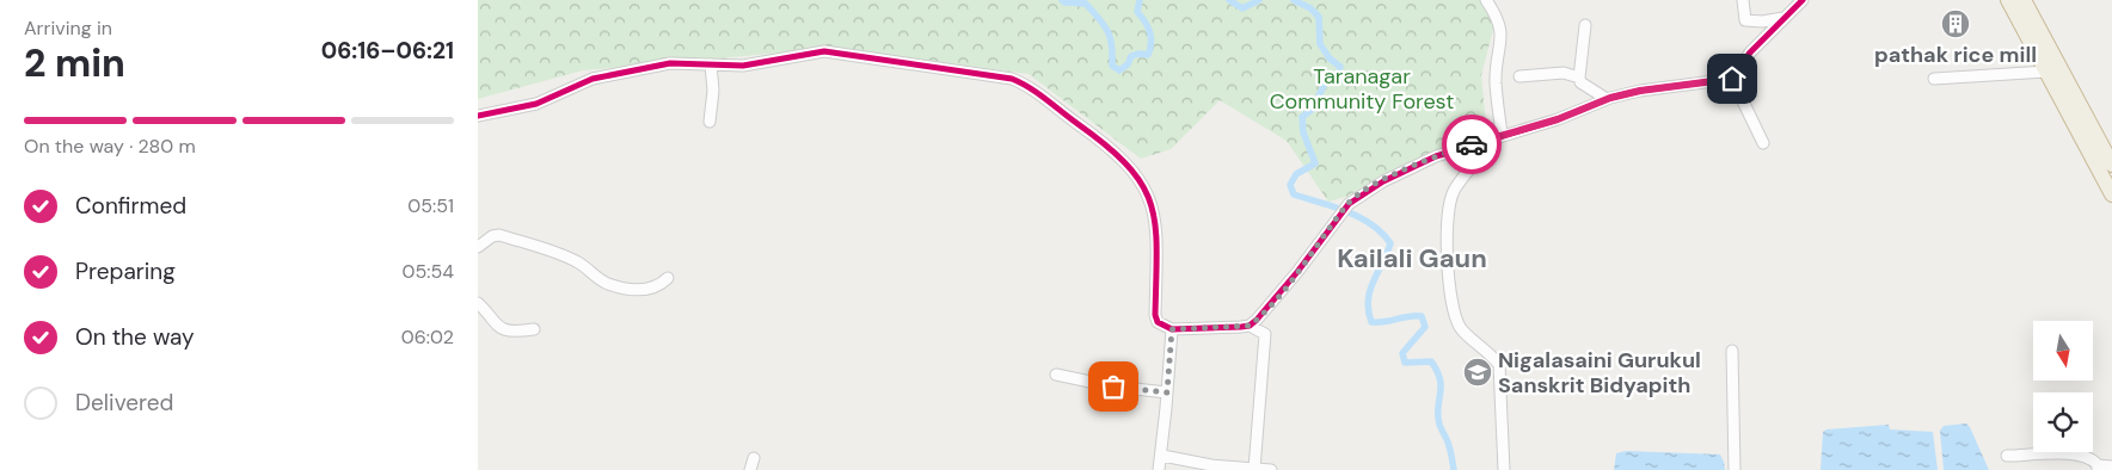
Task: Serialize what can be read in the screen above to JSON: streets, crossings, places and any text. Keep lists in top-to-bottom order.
{
  "districts": ["Kailali Gaun"],
  "parks": ["Taranagar Community Forest"],
  "places": {
    "building": ["pathak rice mill"],
    "school or university": ["Nigalasaini Gurukul Sanskrit Bidyapith"]
  },
  "north": "bottom",
  "page": {
    "heading": ["2 min", "Arriving in", "06:16–06:21"],
    "bar": "On the way · 280 m",
    "list": [
      ["Confirmed", "05:51"],
      ["Preparing", "05:54"],
      ["On the way", "06:02"],
      "Delivered"
    ]
  }
}
